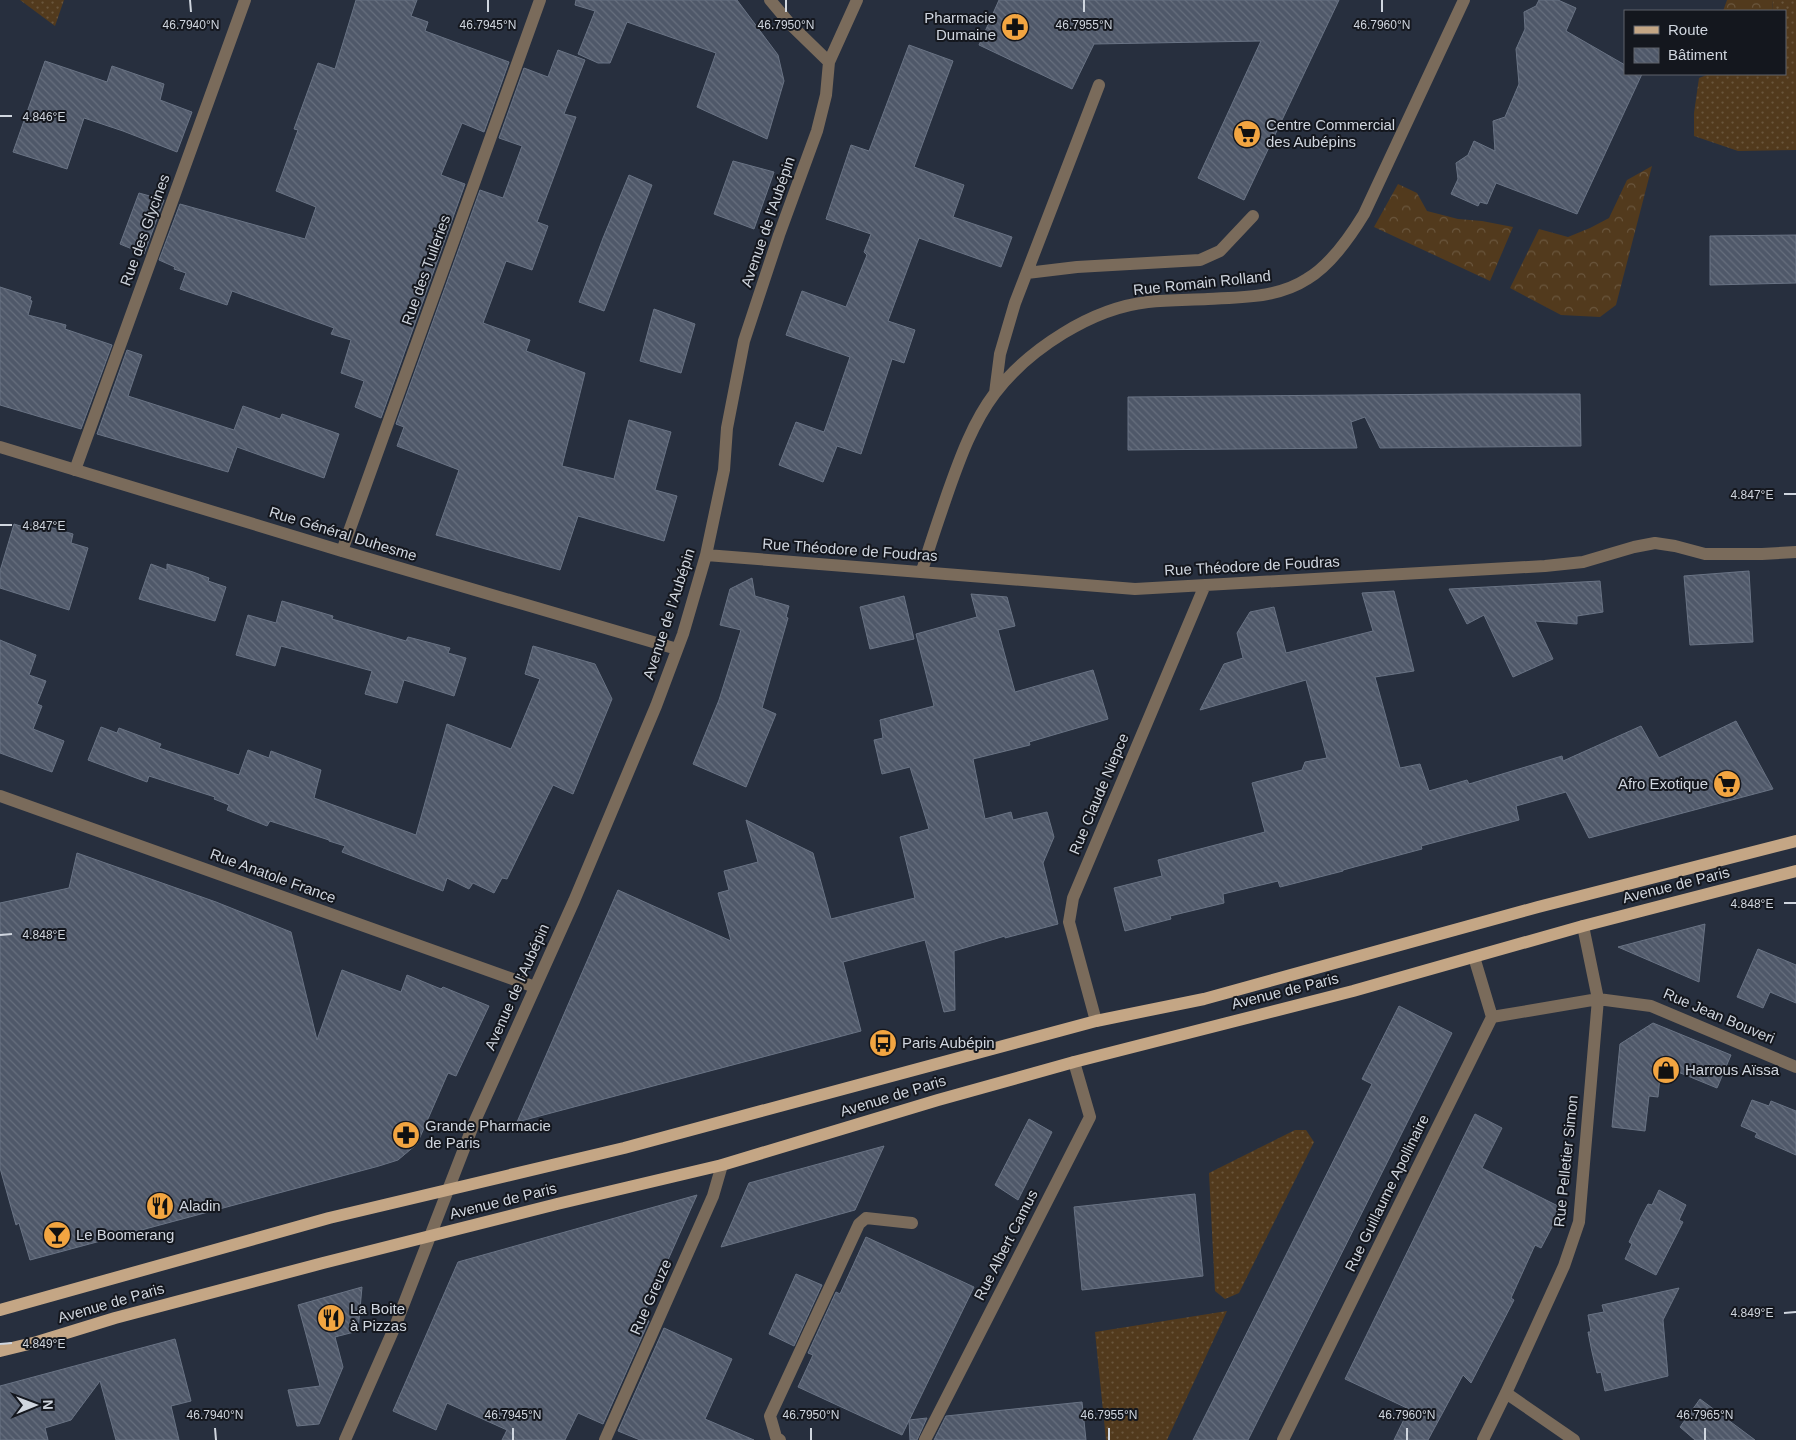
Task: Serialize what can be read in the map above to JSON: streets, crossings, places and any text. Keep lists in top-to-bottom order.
{
  "streets": {
    "main road": ["Avenue de Paris"],
    "street": [
      "Avenue de l'Aubépin",
      "Rue des Glycines",
      "Rue des Tuileries",
      "Rue Romain Rolland",
      "Rue Général Duhesme",
      "Rue Théodore de Foudras",
      "Rue Claude Niepce",
      "Rue Anatole France",
      "Rue Jean Bouveri",
      "Rue Pelletier Simon",
      "Rue Guillaume Apollinaire",
      "Rue Albert Camus",
      "Rue Greuze"
    ]
  },
  "crossings": [
    ["Avenue de l'Aubépin", "Rue Général Duhesme"],
    ["Avenue de l'Aubépin", "Rue Théodore de Foudras"],
    ["Avenue de l'Aubépin", "Rue Anatole France"],
    ["Avenue de l'Aubépin", "Avenue de Paris"],
    ["Rue des Glycines", "Rue Général Duhesme"],
    ["Rue des Tuileries", "Rue Général Duhesme"],
    ["Rue Romain Rolland", "Rue Théodore de Foudras"],
    ["Rue Théodore de Foudras", "Rue Claude Niepce"],
    ["Rue Claude Niepce", "Avenue de Paris"],
    ["Avenue de Paris", "Rue Pelletier Simon"],
    ["Avenue de Paris", "Rue Albert Camus"],
    ["Avenue de Paris", "Rue Greuze"],
    ["Rue Jean Bouveri", "Rue Pelletier Simon"],
    ["Rue Jean Bouveri", "Rue Guillaume Apollinaire"]
  ],
  "places": {
    "pharmacy": ["Pharmacie Dumaine", "Grande Pharmacie de Paris"],
    "supermarket": ["Centre Commercial des Aubépins", "Afro Exotique"],
    "bus stop": ["Paris Aubépin"],
    "shop": ["Harrous Aïssa"],
    "restaurant": ["Aladin", "La Boite à Pizzas"],
    "bar": ["Le Boomerang"]
  },
  "legend": ["Route", "Bâtiment"],
  "north": "right",
  "coordinates": [
    "46.7940°N",
    "46.7945°N",
    "46.7950°N",
    "46.7955°N",
    "46.7960°N",
    "4.846°E",
    "4.847°E",
    "4.848°E",
    "4.849°E",
    "46.7965°N"
  ]
}
